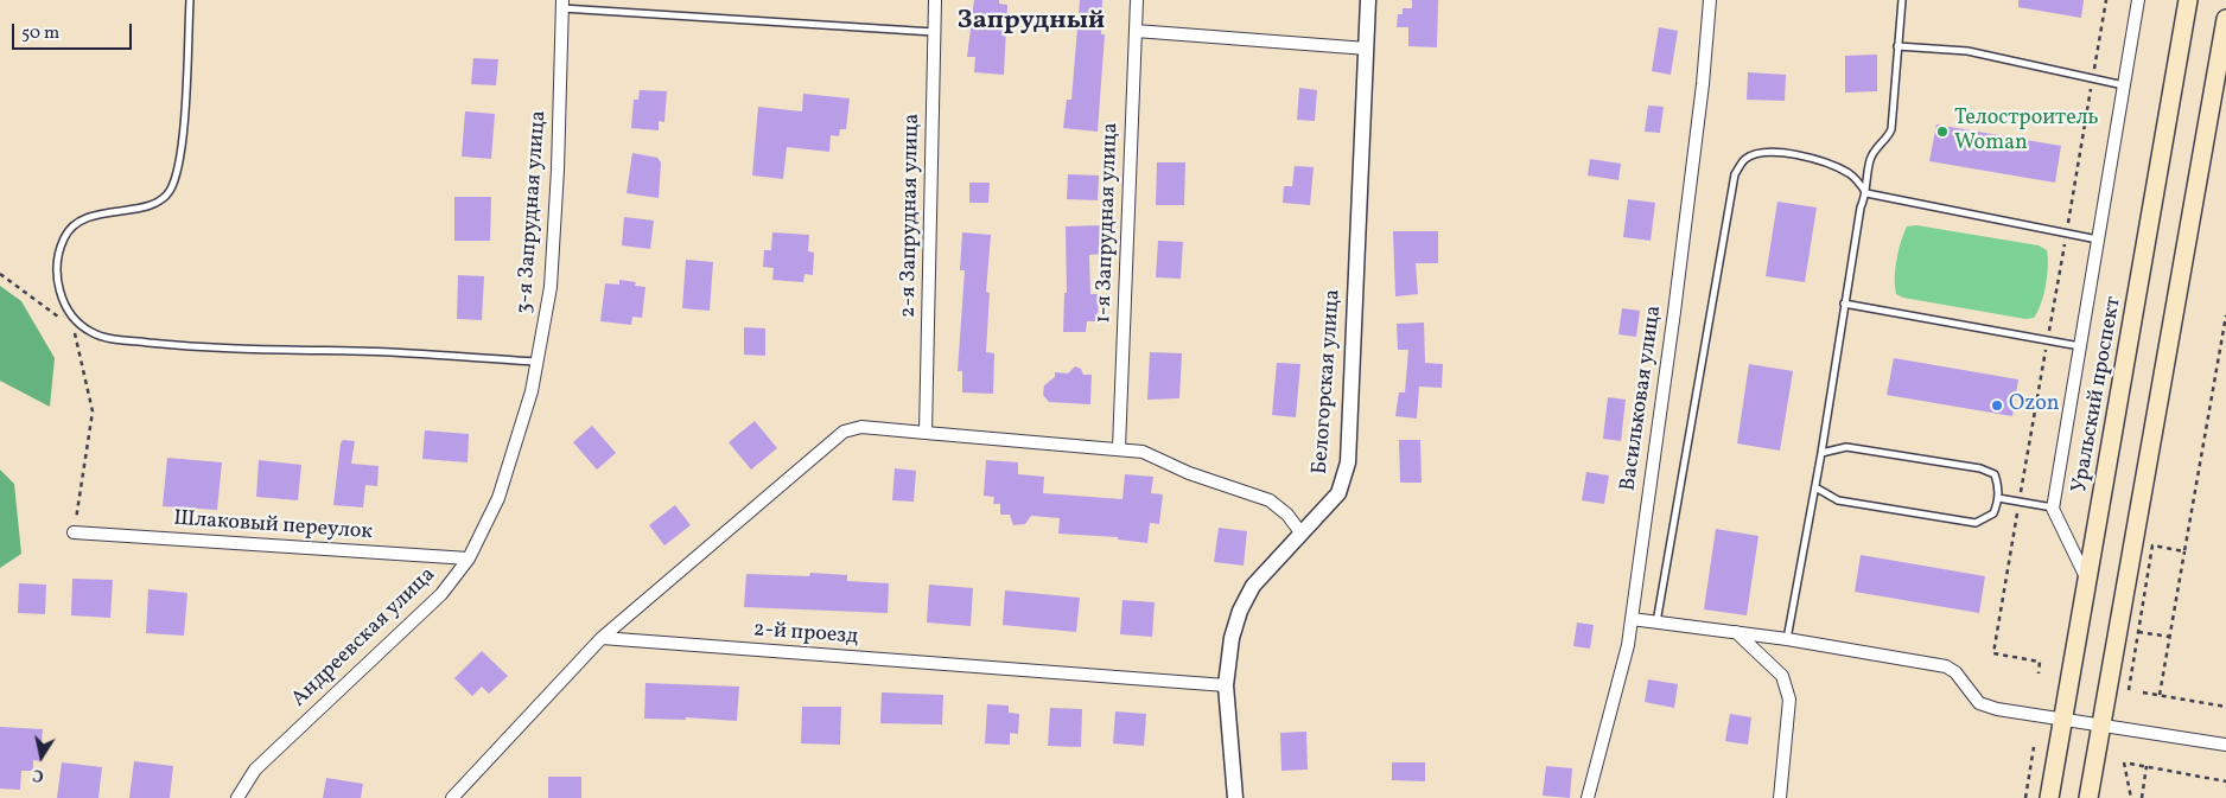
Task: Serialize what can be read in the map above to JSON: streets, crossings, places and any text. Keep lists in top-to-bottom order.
{
  "streets": {
    "main road": ["Уральский проспект"],
    "street": [
      "3-я Запрудная улица",
      "2-я Запрудная улица",
      "1-я Запрудная улица",
      "Белогорская улица",
      "Васильковая улица",
      "Шлаковый переулок",
      "2-й проезд",
      "Андреевская улица"
    ]
  },
  "crossings": [
    ["3-я Запрудная улица", "Андреевская улица"],
    ["Белогорская улица", "2-й проезд"],
    ["Шлаковый переулок", "Андреевская улица"]
  ],
  "districts": ["Запрудный"],
  "places": ["Телостроитель Woman", "Ozon"],
  "scale_bar": "50 m",
  "north": "bottom"
}
